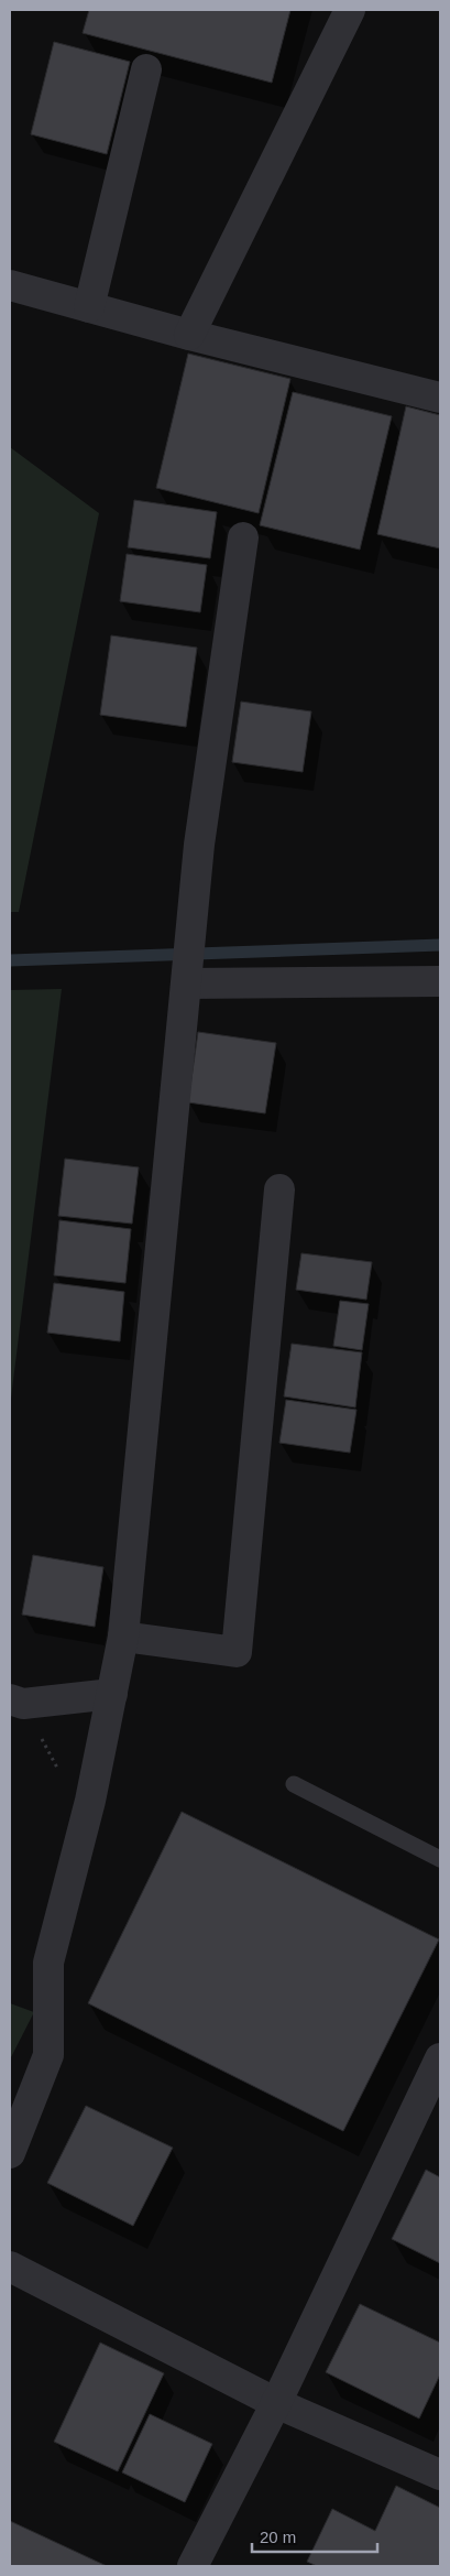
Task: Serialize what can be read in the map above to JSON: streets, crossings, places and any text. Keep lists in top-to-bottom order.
{
  "scale_bar": "20 m"
}
